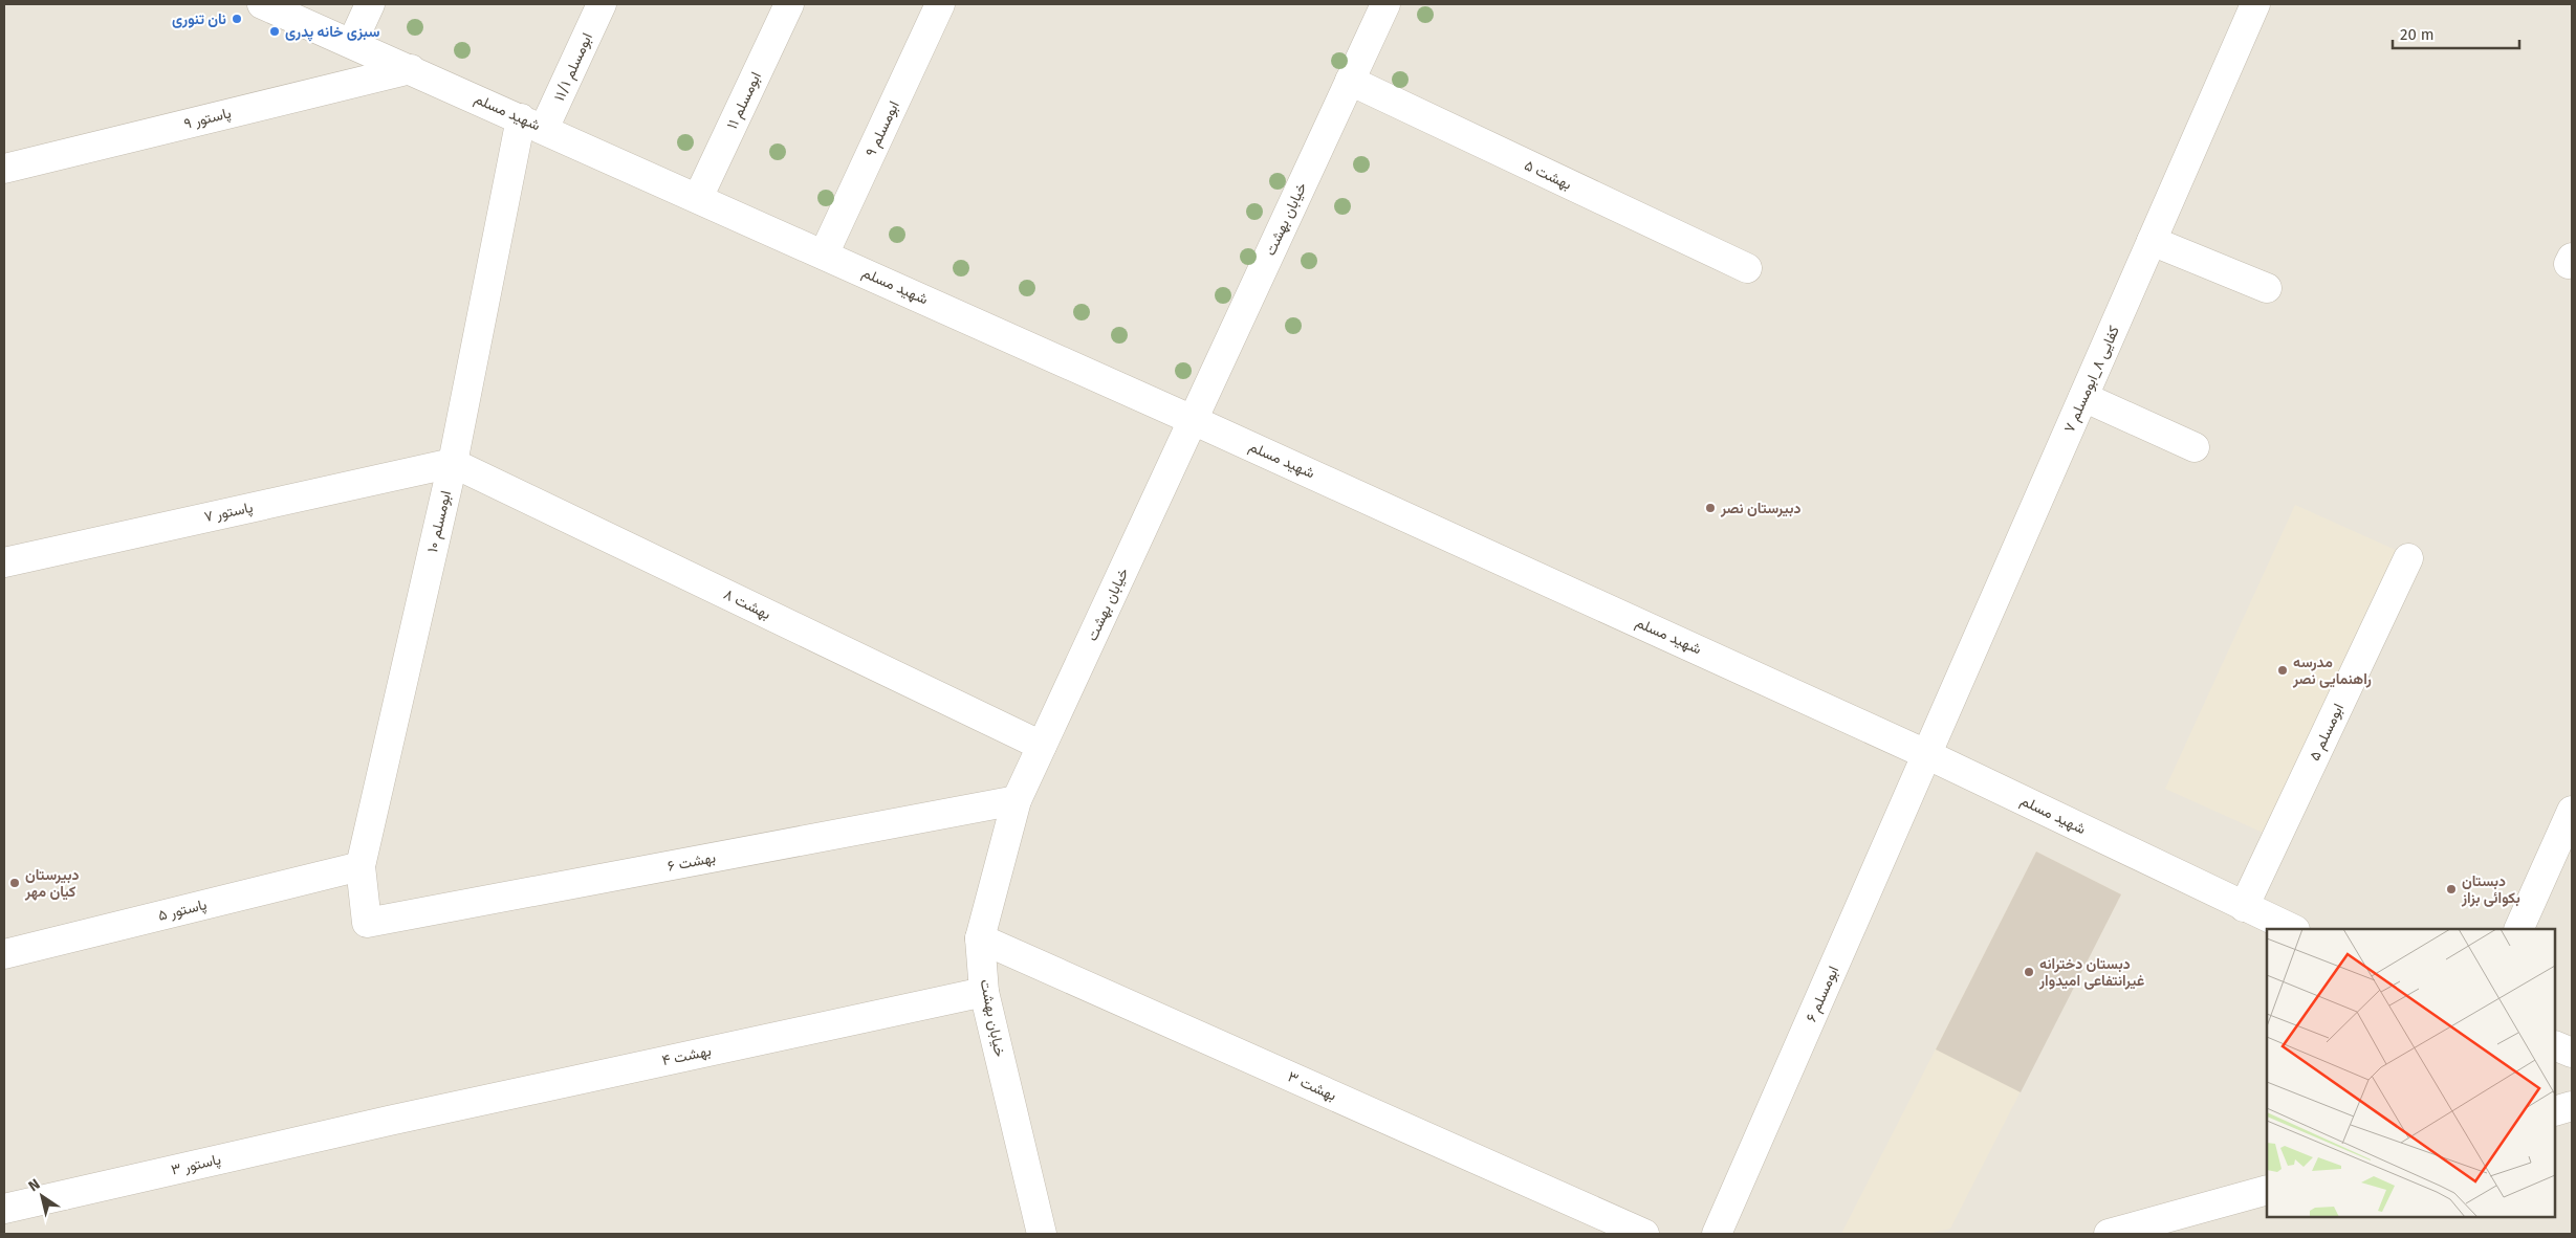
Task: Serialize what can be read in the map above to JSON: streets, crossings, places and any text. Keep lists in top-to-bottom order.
{
  "streets": {
    "street": [
      "ابومسلم ۱۱/۱",
      "ابومسلم ۱۱",
      "شهید مسلم",
      "پاستور ۹",
      "ابومسلم ۹",
      "بهشت ۵",
      "خیابان بهشت",
      "کفایی ۸_ابومسلم ۷",
      "پاستور ۷",
      "ابومسلم ۱۰",
      "بهشت ۸",
      "ابومسلم ۵",
      "بهشت ۶",
      "پاستور ۵",
      "ابومسلم ۶",
      "بهشت ۴",
      "بهشت ۳",
      "پاستور ۳"
    ]
  },
  "crossings": [
    ["ابومسلم ۱۱/۱", "شهید مسلم"],
    ["ابومسلم ۱۱/۱", "ابومسلم ۱۰"],
    ["ابومسلم ۱۱", "شهید مسلم"],
    ["شهید مسلم", "پاستور ۹"],
    ["شهید مسلم", "ابومسلم ۹"],
    ["شهید مسلم", "خیابان بهشت"],
    ["شهید مسلم", "کفایی ۸_ابومسلم ۷"],
    ["شهید مسلم", "ابومسلم ۱۰"],
    ["شهید مسلم", "ابومسلم ۵"],
    ["شهید مسلم", "ابومسلم ۶"],
    ["بهشت ۵", "خیابان بهشت"],
    ["خیابان بهشت", "بهشت ۸"],
    ["خیابان بهشت", "بهشت ۶"],
    ["خیابان بهشت", "بهشت ۴"],
    ["خیابان بهشت", "بهشت ۳"],
    ["کفایی ۸_ابومسلم ۷", "ابومسلم ۶"],
    ["پاستور ۷", "ابومسلم ۱۰"],
    ["پاستور ۷", "بهشت ۸"],
    ["ابومسلم ۱۰", "بهشت ۸"],
    ["ابومسلم ۱۰", "بهشت ۶"],
    ["ابومسلم ۱۰", "پاستور ۵"],
    ["بهشت ۴", "پاستور ۳"]
  ],
  "places": [
    "نان تنوری",
    "سبزی خانه پدری",
    "دبیرستان نصر",
    "مدرسه راهنمایی نصر",
    "دبیرستان کیان مهر",
    "دبستان بکوائی بزاز",
    "دبستان دخترانه غیرانتفاعی امیدوار"
  ],
  "scale_bar": "20 m",
  "north": "top left"
}
